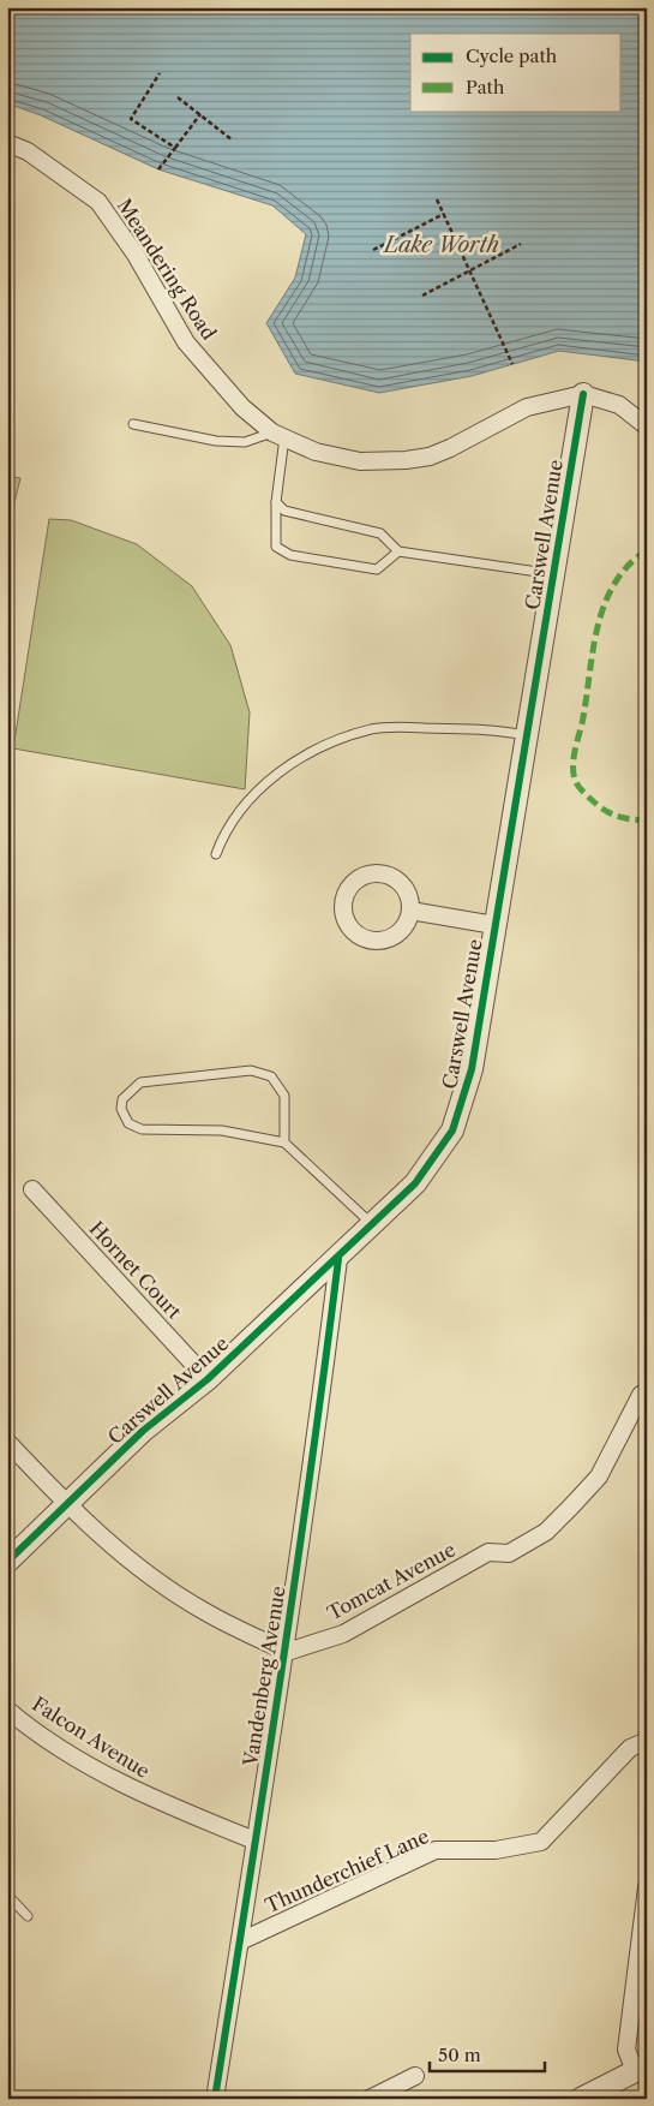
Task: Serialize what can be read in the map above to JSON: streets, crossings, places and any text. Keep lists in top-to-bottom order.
{
  "streets": {
    "street": [
      "Meandering Road",
      "Carswell Avenue",
      "Hornet Court",
      "Tomcat Avenue",
      "Vandenberg Avenue",
      "Falcon Avenue",
      "Thunderchief Lane"
    ]
  },
  "crossings": [
    ["Meandering Road", "Carswell Avenue"],
    ["Carswell Avenue", "Hornet Court"],
    ["Carswell Avenue", "Vandenberg Avenue"],
    ["Tomcat Avenue", "Vandenberg Avenue"],
    ["Vandenberg Avenue", "Falcon Avenue"],
    ["Vandenberg Avenue", "Thunderchief Lane"]
  ],
  "water": ["Lake Worth"],
  "legend": ["Cycle path", "Path"],
  "scale_bar": "50 m"
}
